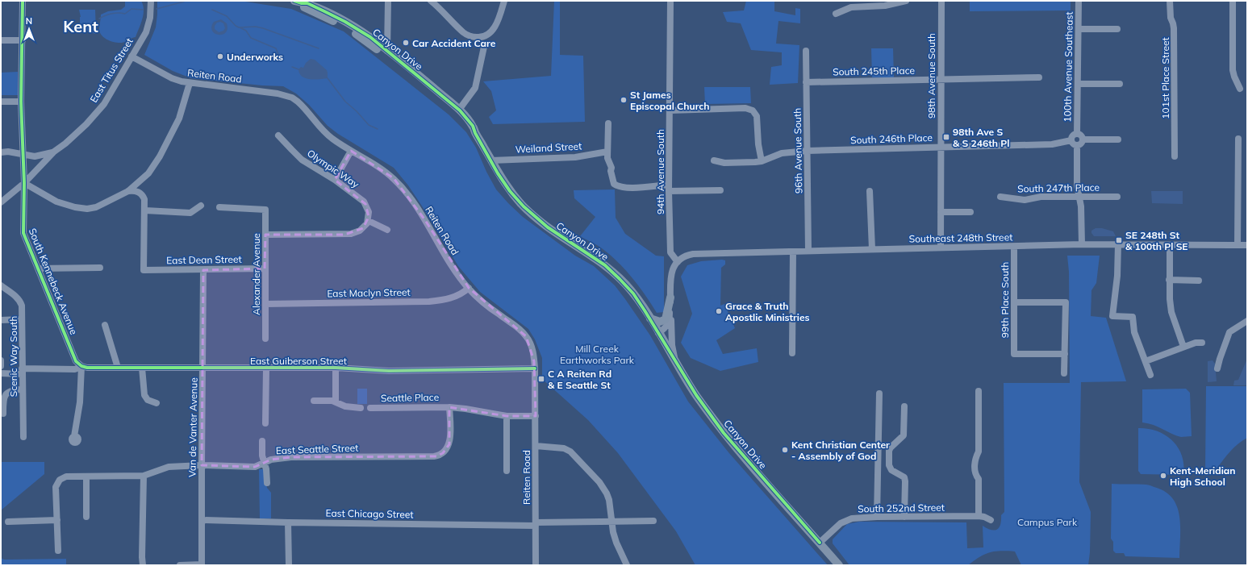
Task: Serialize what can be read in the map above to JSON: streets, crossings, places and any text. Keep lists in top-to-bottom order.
{
  "streets": {
    "main road": ["Canyon Drive"],
    "street": [
      "100th Avenue Southeast",
      "East Titus Street",
      "South 245th Place",
      "Reiten Road",
      "98th Avenue South",
      "101st Place Street",
      "South 246th Place",
      "Weiland Street",
      "96th Avenue South",
      "Olympic Way",
      "94th Avenue South",
      "South 247th Place",
      "Southeast 248th Street",
      "East Dean Street",
      "Alexander Avenue",
      "South Kennebeck Avenue",
      "East Maclyn Street",
      "99th Place South",
      "Scenic Way South",
      "East Guiberson Street",
      "Seattle Place",
      "Van de Vanter Avenue",
      "East Seattle Street",
      "South 252nd Street",
      "East Chicago Street"
    ]
  },
  "crossings": [
    ["Canyon Drive", "Weiland Street"],
    ["Canyon Drive", "South 252nd Street"],
    ["100th Avenue Southeast", "South 246th Place"],
    ["East Titus Street", "Reiten Road"],
    ["East Titus Street", "South Kennebeck Avenue"],
    ["South 245th Place", "98th Avenue South"],
    ["South 245th Place", "96th Avenue South"],
    ["Reiten Road", "East Maclyn Street"],
    ["Reiten Road", "East Guiberson Street"],
    ["Reiten Road", "East Chicago Street"],
    ["98th Avenue South", "South 246th Place"],
    ["98th Avenue South", "Southeast 248th Street"],
    ["South 246th Place", "96th Avenue South"],
    ["96th Avenue South", "Southeast 248th Street"],
    ["94th Avenue South", "Southeast 248th Street"],
    ["Southeast 248th Street", "99th Place South"],
    ["East Dean Street", "Alexander Avenue"],
    ["East Dean Street", "Van de Vanter Avenue"],
    ["Alexander Avenue", "East Maclyn Street"],
    ["South Kennebeck Avenue", "East Guiberson Street"],
    ["Scenic Way South", "East Guiberson Street"],
    ["East Guiberson Street", "Van de Vanter Avenue"],
    ["Seattle Place", "East Seattle Street"],
    ["Van de Vanter Avenue", "East Seattle Street"],
    ["Van de Vanter Avenue", "East Chicago Street"]
  ],
  "districts": ["Kent"],
  "parks": ["Mill Creek Earthworks Park", "Campus Park"],
  "places": {
    "other": [
      "Car Accident Care",
      "Underworks",
      "St James Episcopal Church",
      "Grace & Truth Apostlic Ministries",
      "Kent Christian Center - Assembly of God",
      "Kent-Meridian High School"
    ],
    "transit": ["98th Ave S & S 246th Pl", "SE 248th St & 100th Pl SE", "C A Reiten Rd & E Seattle St"]
  },
  "north": "top"
}
